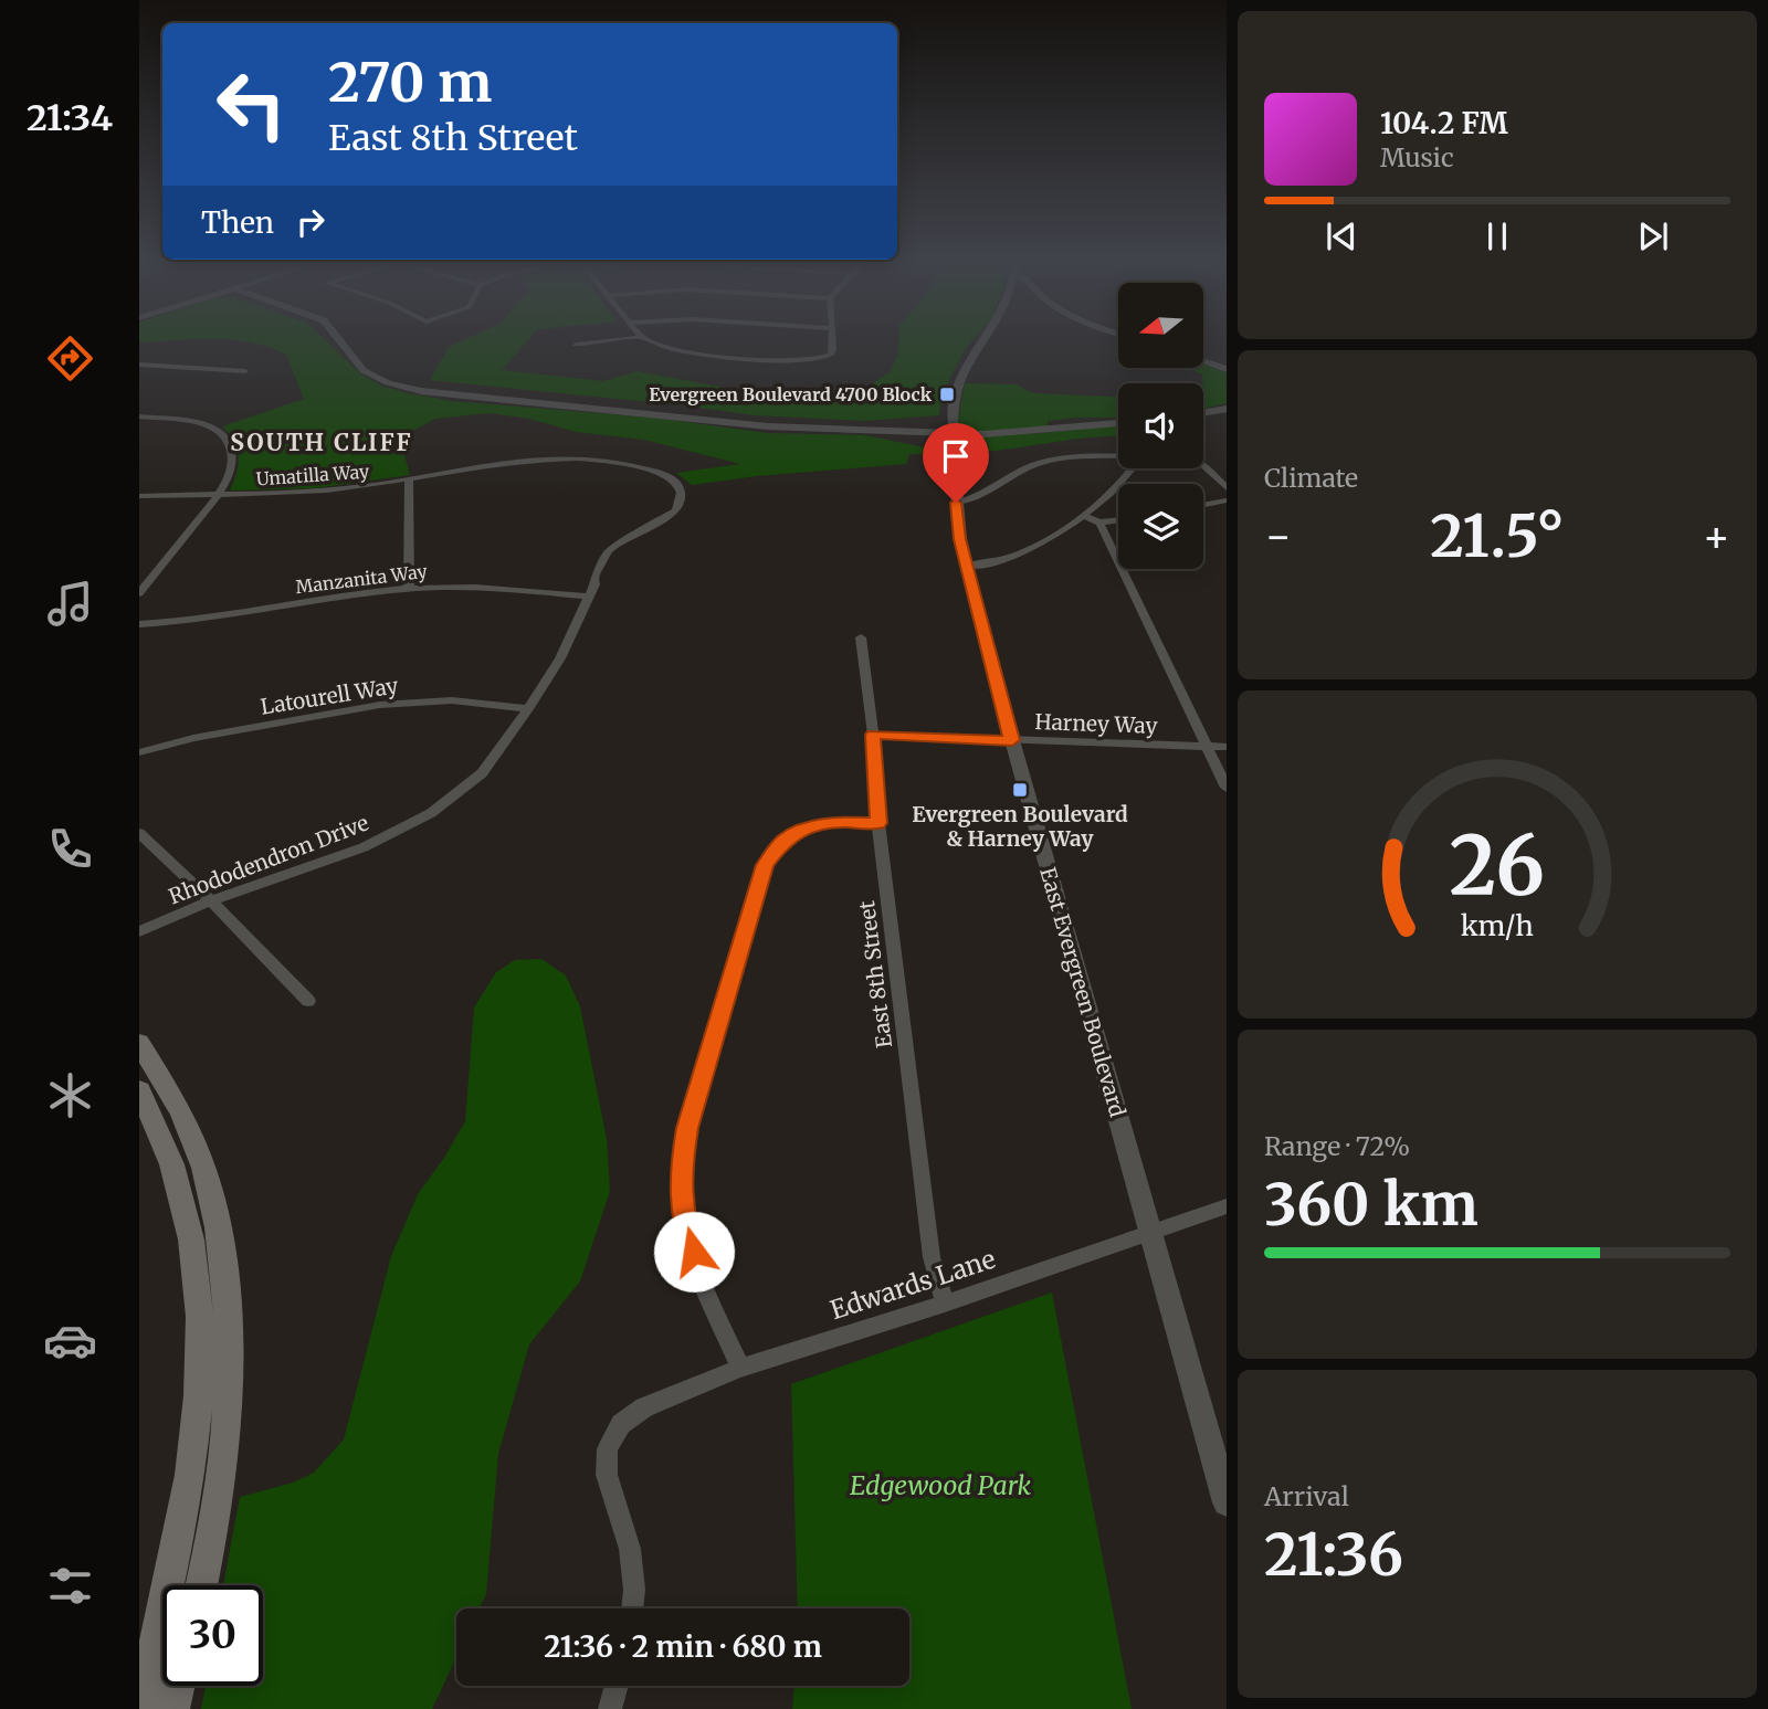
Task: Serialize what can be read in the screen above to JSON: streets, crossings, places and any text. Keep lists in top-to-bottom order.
{
  "streets": {
    "street": [
      "Umatilla Way",
      "Manzanita Way",
      "Latourell Way",
      "Harney Way",
      "Rhododendron Drive",
      "East 8th Street",
      "East Evergreen Boulevard",
      "Edwards Lane"
    ]
  },
  "crossings": [
    ["Umatilla Way", "Rhododendron Drive"],
    ["Manzanita Way", "Rhododendron Drive"],
    ["Latourell Way", "Rhododendron Drive"],
    ["Harney Way", "East 8th Street"],
    ["Harney Way", "East Evergreen Boulevard"],
    ["East 8th Street", "Edwards Lane"],
    ["East Evergreen Boulevard", "Edwards Lane"]
  ],
  "districts": ["SOUTH CLIFF"],
  "parks": ["Edgewood Park"],
  "places": {
    "transit": ["Evergreen Boulevard 4700 Block", "Evergreen Boulevard & Harney Way"]
  },
  "north": "left",
  "page": {
    "tabs": "21:34",
    "turn": ["270 m", "East 8th Street"],
    "song": ["104.2 FM", "Music"],
    "then": "Then",
    "tile": [
      "Climate",
      ["Range · 72%", "360 km"],
      ["Arrival", "21:36"]
    ],
    "heat": ["−", "21.5°", "+"],
    "limit": "30",
    "trip": "21:36 · 2 min · 680 m",
    "gauge": ["26", "km/h"]
  }
}
